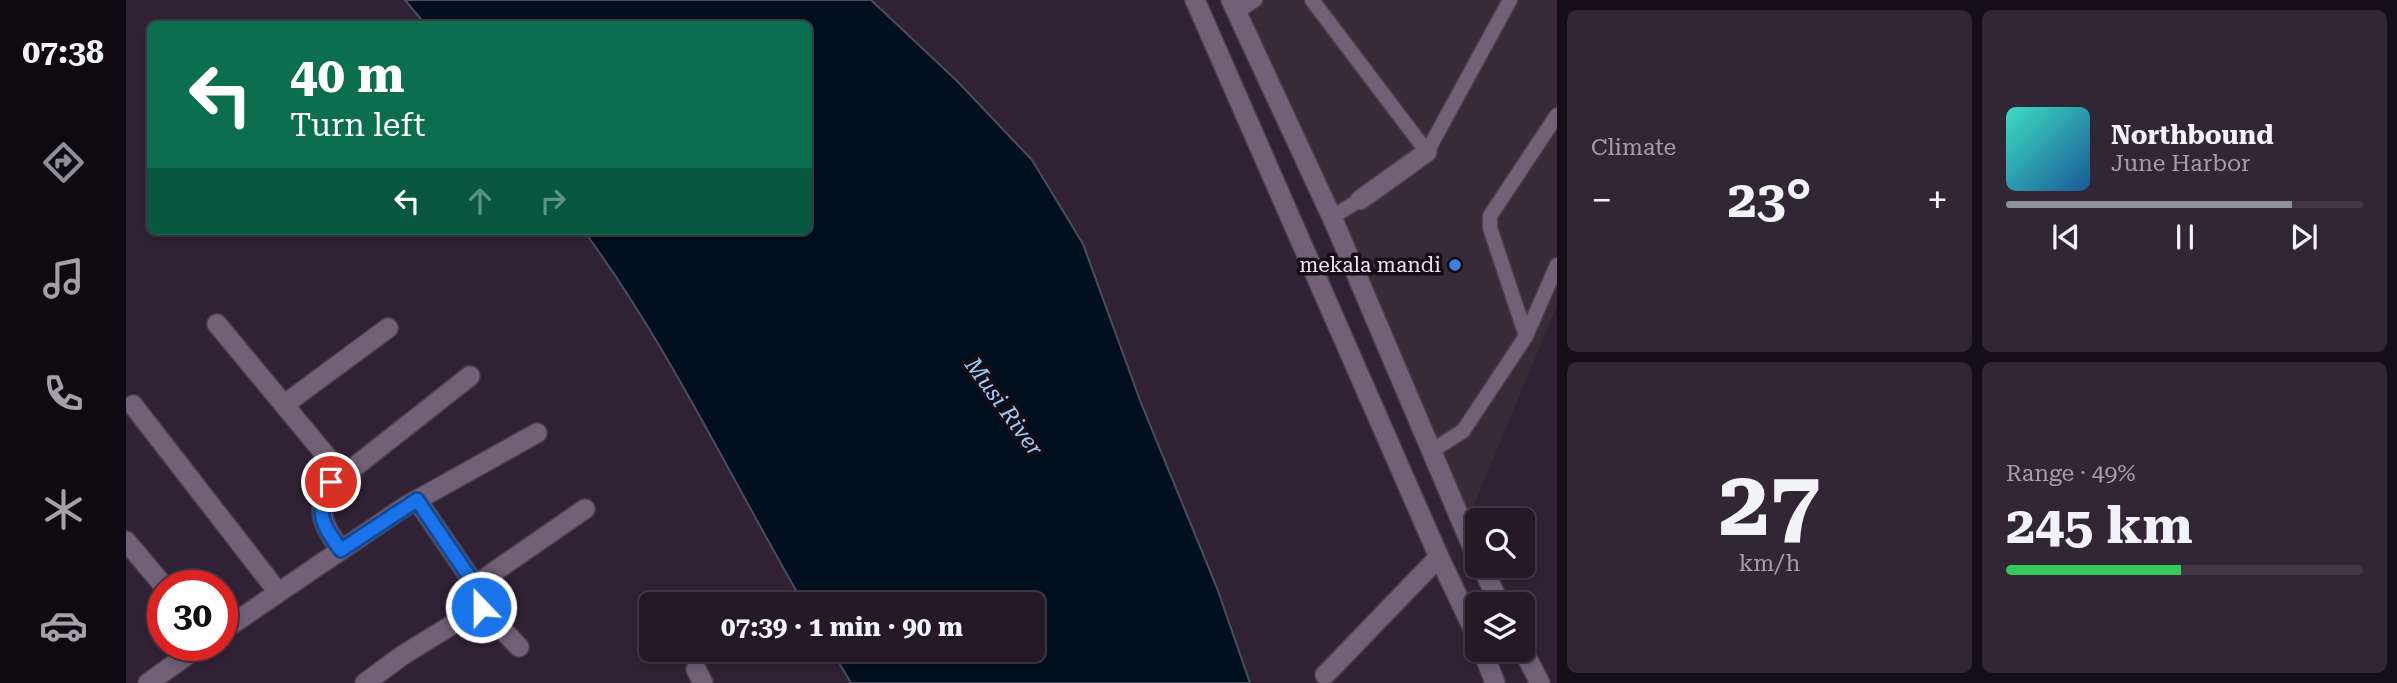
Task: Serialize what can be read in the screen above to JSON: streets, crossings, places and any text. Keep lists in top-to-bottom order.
{
  "water": ["Musi River"],
  "places": ["mekala mandi"],
  "page": {
    "tabs": "07:38",
    "tile": [
      "Climate",
      ["27", "km/h"],
      ["Range · 49%", "245 km"]
    ],
    "turn": ["40 m", "Turn left"],
    "song": ["Northbound", "June Harbor"],
    "heat": ["−", "23°", "+"],
    "limit": "30",
    "trip": "07:39 · 1 min · 90 m"
  }
}
